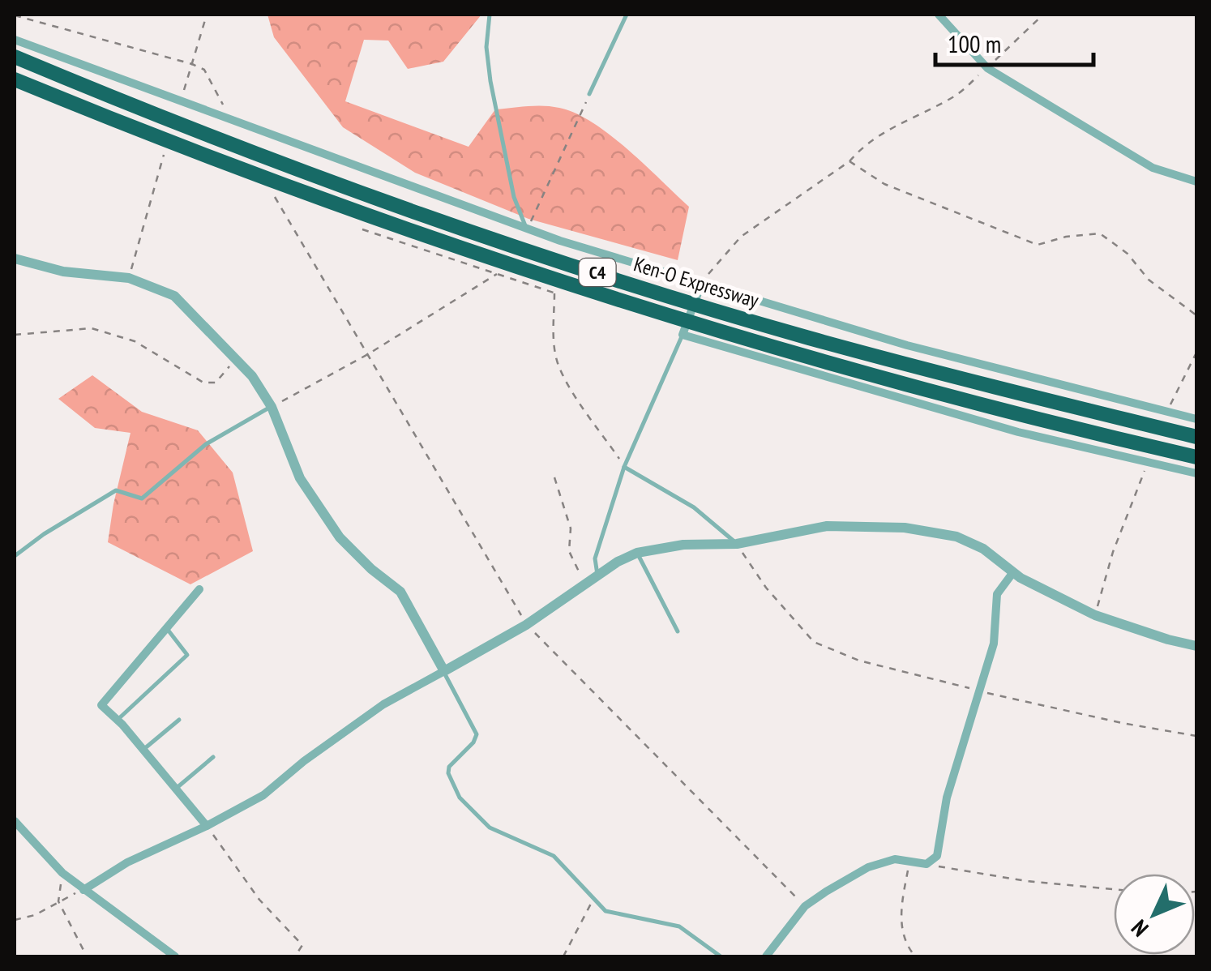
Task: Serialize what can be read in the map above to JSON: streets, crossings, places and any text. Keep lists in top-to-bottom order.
{
  "streets": {
    "highway": ["C4", "Ken-O Expressway"]
  },
  "scale_bar": "100 m",
  "north": "bottom left"
}
